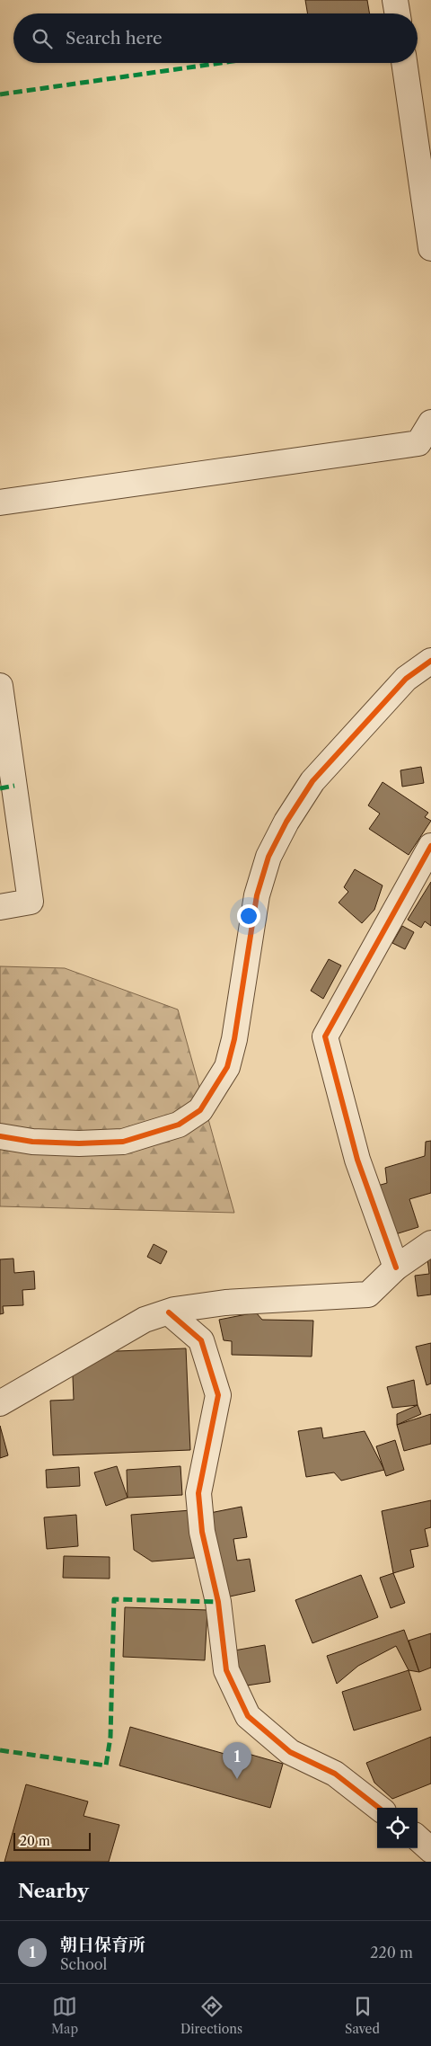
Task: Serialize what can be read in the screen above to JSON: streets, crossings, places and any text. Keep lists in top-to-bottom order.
{
  "scale_bar": "20 m",
  "page": {
    "search": "Search here",
    "pins": "1",
    "scale": "20 m",
    "heading": "Nearby",
    "list": [
      {
        "mark": "1",
        "name": "朝日保育所",
        "note": "School",
        "value": "220 m"
      }
    ],
    "nav": ["Map", "Directions", "Saved"]
  }
}
